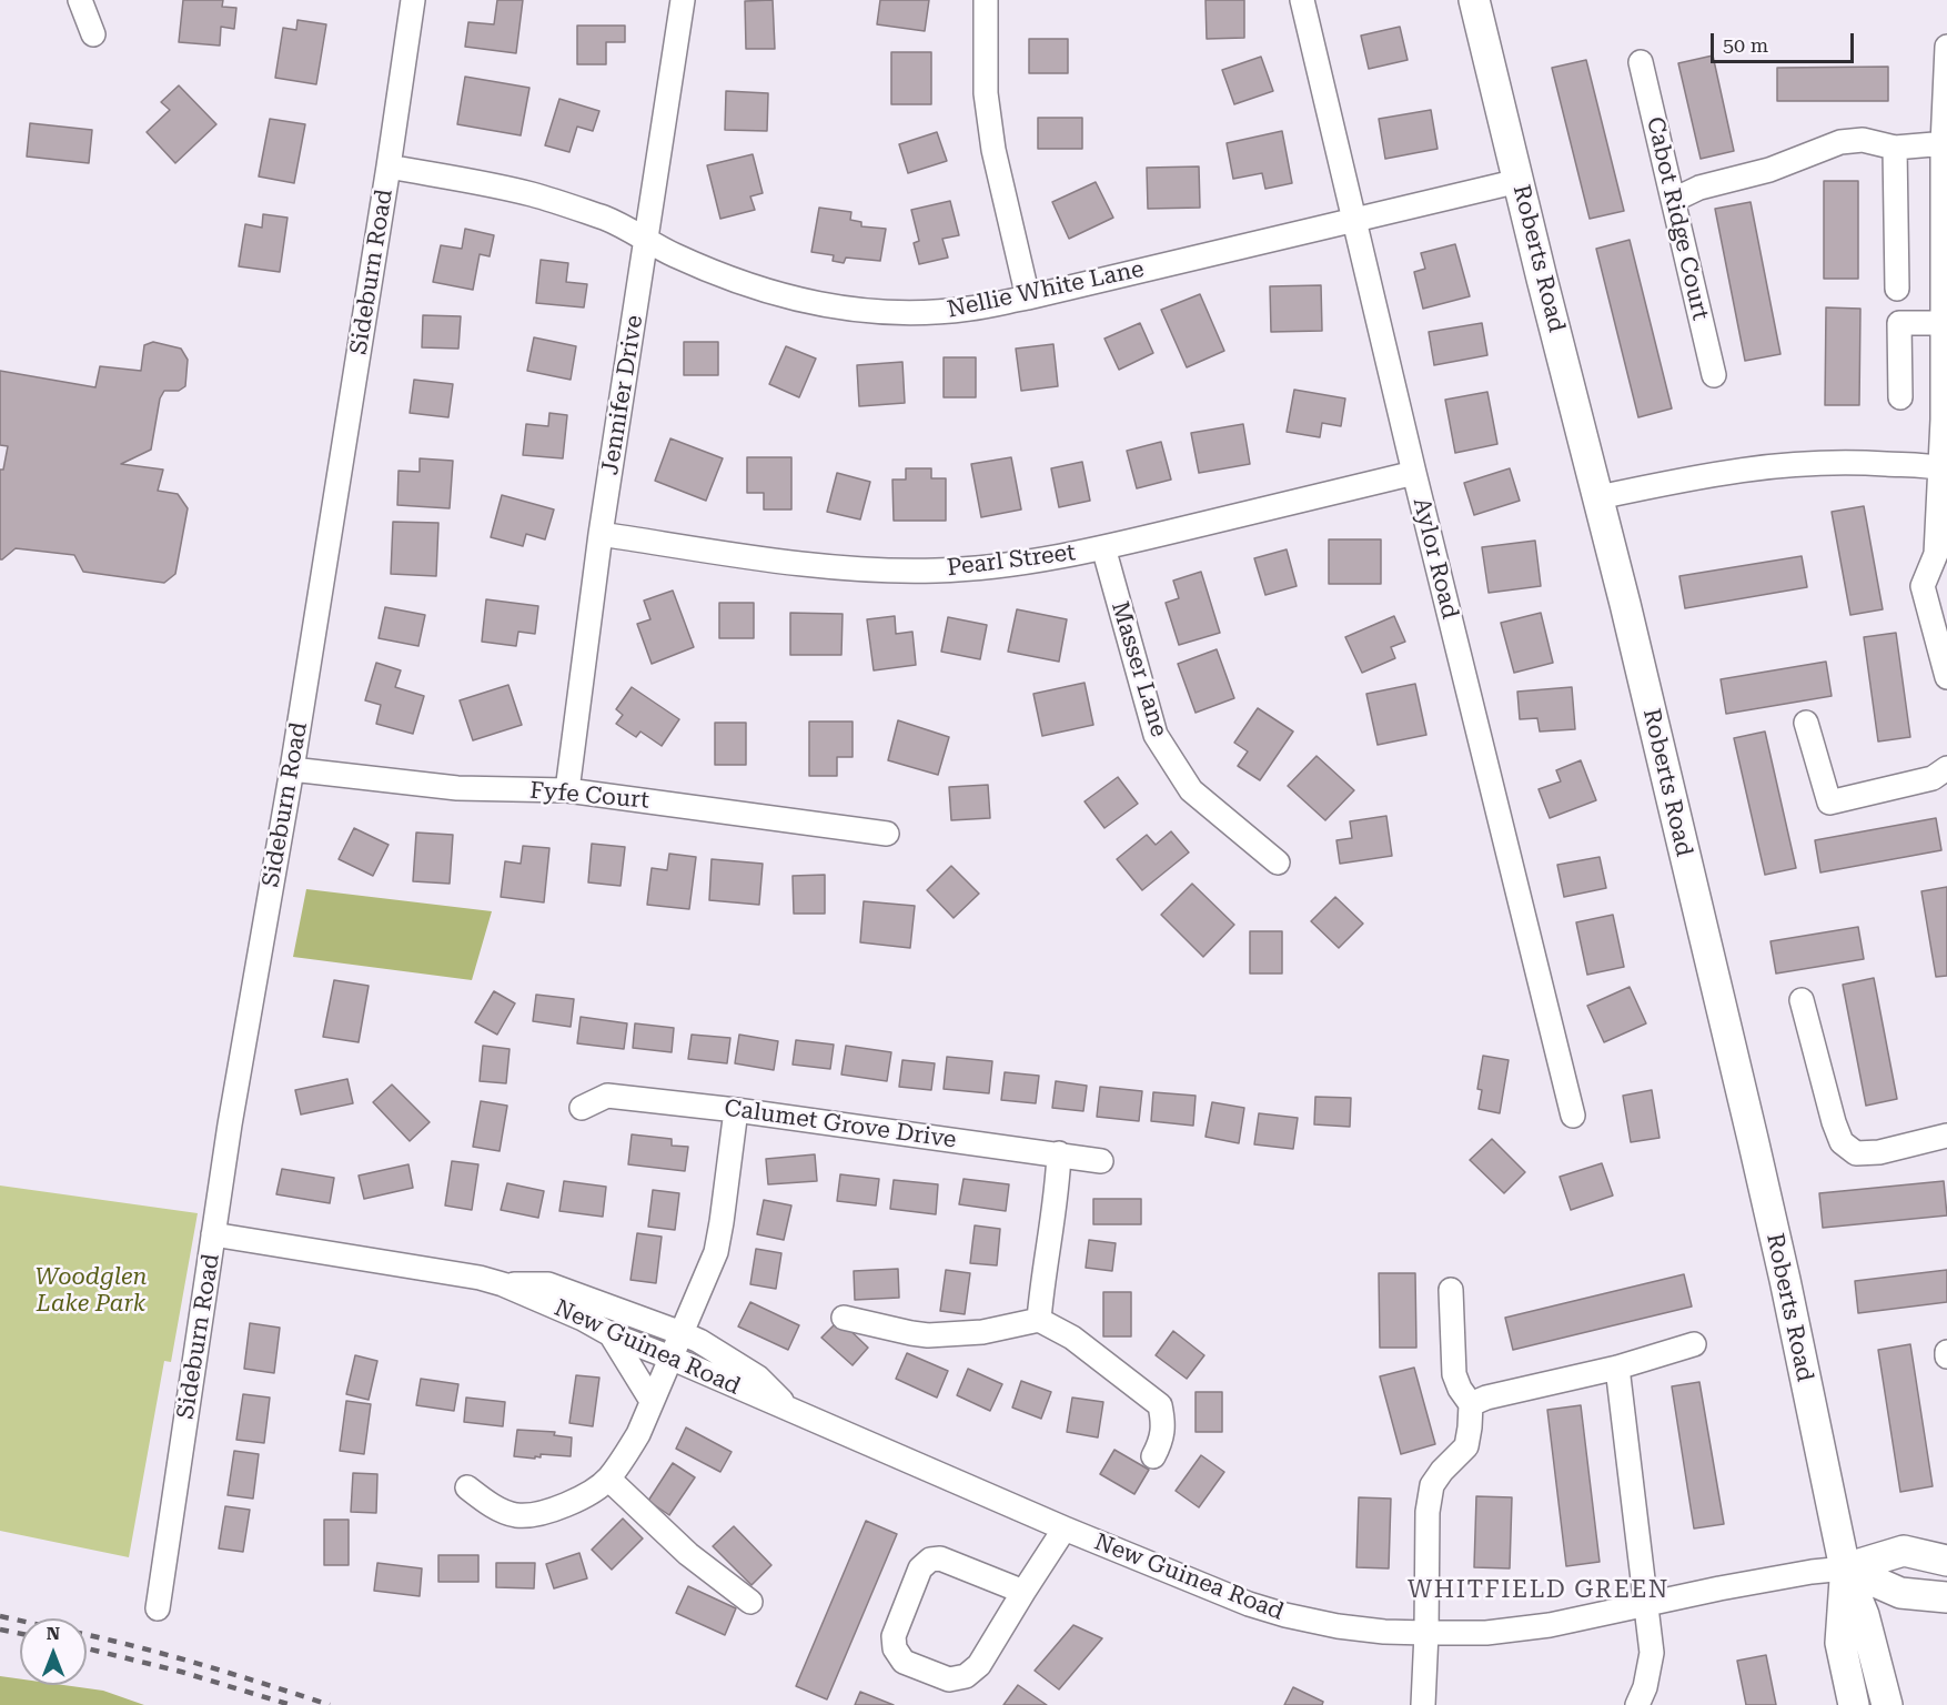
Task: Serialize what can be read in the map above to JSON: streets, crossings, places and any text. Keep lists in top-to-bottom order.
{
  "streets": {
    "main road": ["Roberts Road", "New Guinea Road"],
    "street": [
      "Cabot Ridge Court",
      "Sideburn Road",
      "Nellie White Lane",
      "Jennifer Drive",
      "Aylor Road",
      "Pearl Street",
      "Masser Lane",
      "Fyfe Court",
      "Calumet Grove Drive"
    ]
  },
  "crossings": [
    ["Roberts Road", "Nellie White Lane"],
    ["Roberts Road", "New Guinea Road"],
    ["Sideburn Road", "Nellie White Lane"],
    ["Sideburn Road", "Fyfe Court"],
    ["Sideburn Road", "New Guinea Road"],
    ["Nellie White Lane", "Jennifer Drive"],
    ["Nellie White Lane", "Aylor Road"],
    ["Jennifer Drive", "Pearl Street"],
    ["Jennifer Drive", "Fyfe Court"],
    ["Aylor Road", "Pearl Street"],
    ["Pearl Street", "Masser Lane"]
  ],
  "districts": ["WHITFIELD GREEN"],
  "parks": ["Woodglen Lake Park"],
  "scale_bar": "50 m",
  "north": "top"
}
